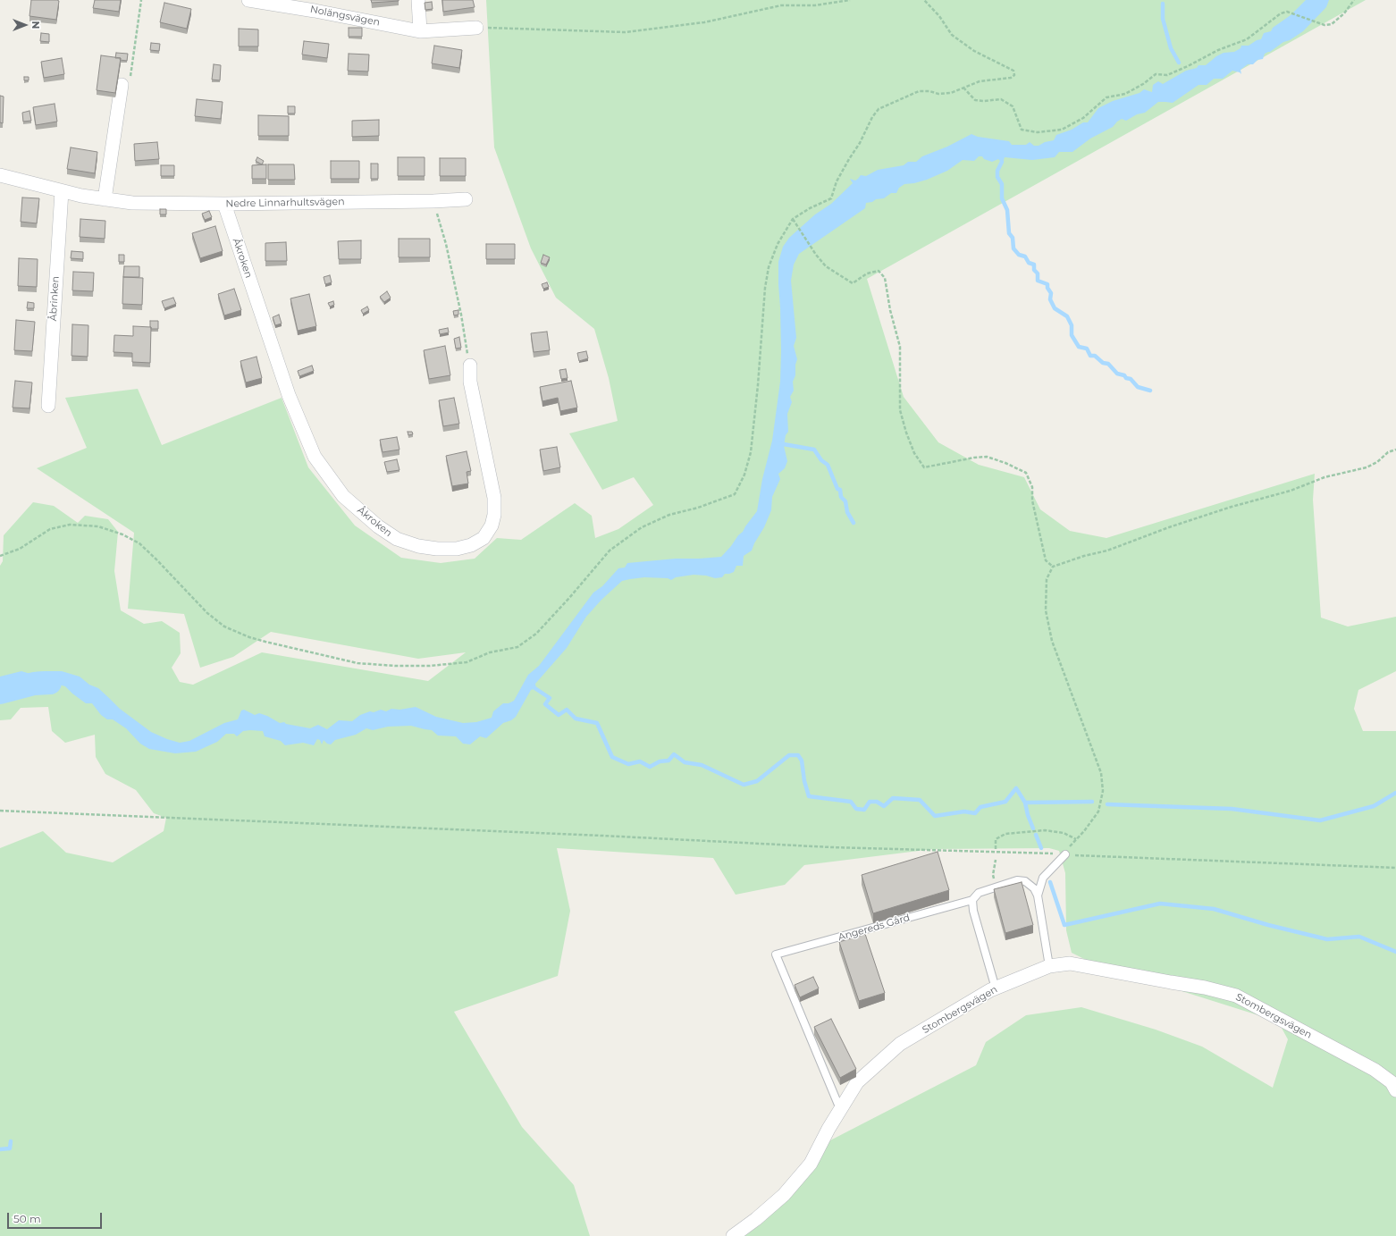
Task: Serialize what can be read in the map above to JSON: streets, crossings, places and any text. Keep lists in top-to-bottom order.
{
  "streets": {
    "street": [
      "Nolängsvägen",
      "Nedre Linnarhultsvägen",
      "Åkroken",
      "Åbrinken",
      "Stombergsvägen"
    ],
    "lane": ["Angereds Gård"]
  },
  "crossings": [
    ["Nedre Linnarhultsvägen", "Åkroken"],
    ["Nedre Linnarhultsvägen", "Åbrinken"],
    ["Angereds Gård", "Stombergsvägen"]
  ],
  "scale_bar": "50 m",
  "north": "right"
}
